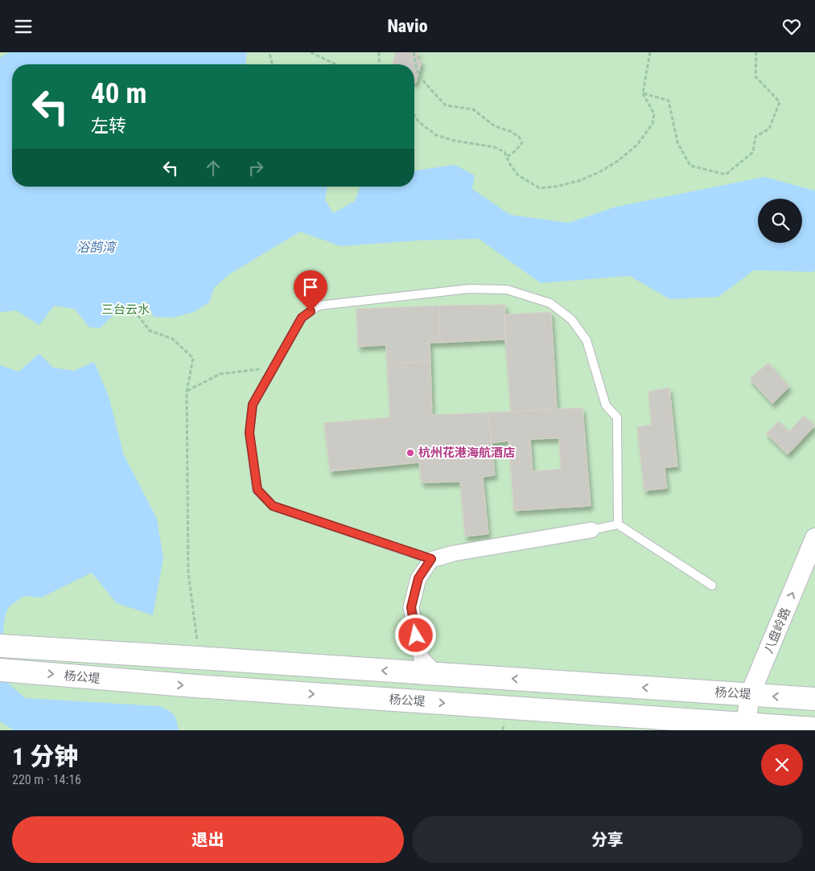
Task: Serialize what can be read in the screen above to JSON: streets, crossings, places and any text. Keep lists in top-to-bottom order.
{
  "streets": {
    "main road": ["杨公堤"],
    "street": ["八盘岭路"]
  },
  "crossings": [
    ["八盘岭路", "杨公堤"]
  ],
  "one_way": ["八盘岭路"],
  "water": ["浴鹄湾"],
  "parks": ["三台云水"],
  "places": ["杭州花港海航酒店"],
  "page": {
    "header": "Navio",
    "turn": ["40 m", "左转"],
    "heading": ["1 分钟", "220 m · 14:16"],
    "buttons": ["退出", "分享"]
  }
}
